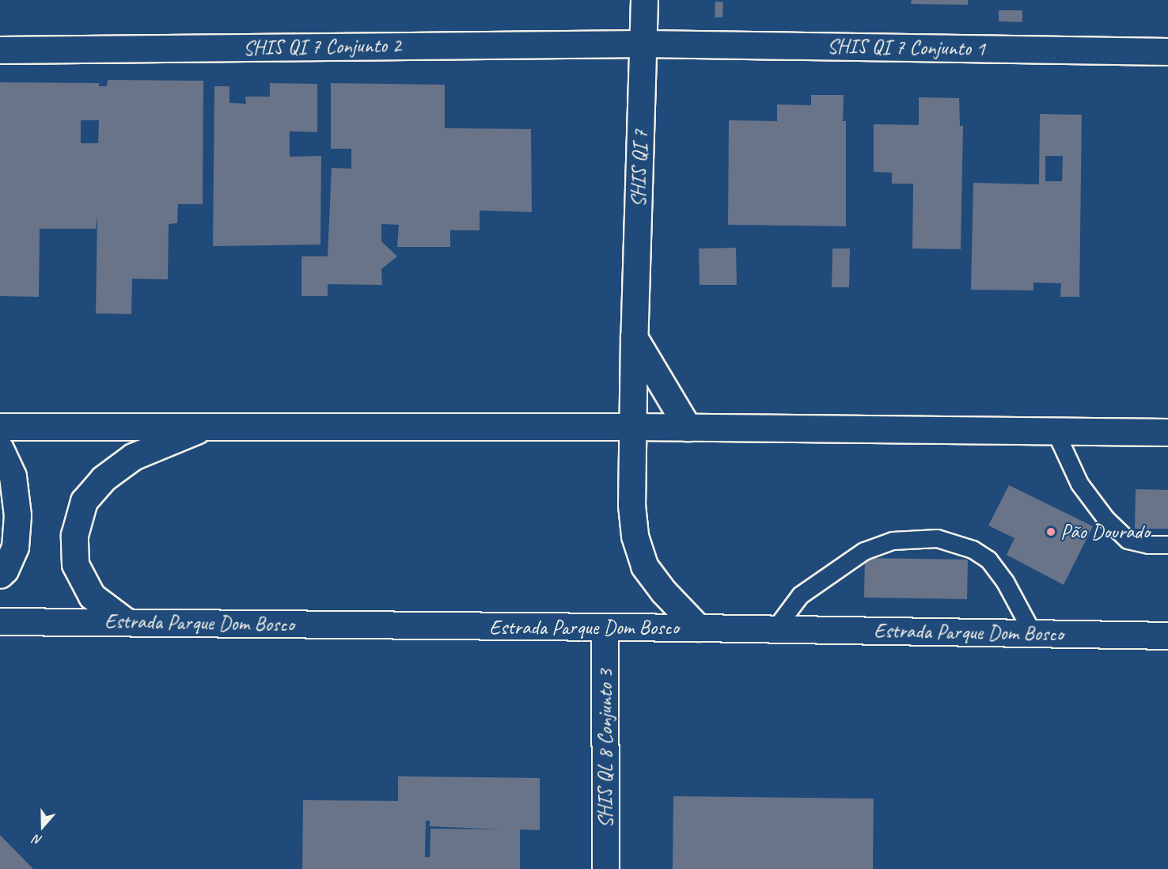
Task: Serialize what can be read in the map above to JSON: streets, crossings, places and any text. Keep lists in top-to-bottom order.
{
  "streets": {
    "main road": [
      "SHIS QI 7 Conjunto 2",
      "SHIS QI 7 Conjunto 1",
      "SHIS QI 7",
      "Estrada Parque Dom Bosco",
      "SHIS QL 8 Conjunto 3"
    ]
  },
  "crossings": [
    ["SHIS QI 7 Conjunto 2", "SHIS QI 7 Conjunto 1"],
    ["SHIS QI 7 Conjunto 2", "SHIS QI 7"],
    ["SHIS QI 7 Conjunto 1", "SHIS QI 7"],
    ["SHIS QI 7", "Estrada Parque Dom Bosco"],
    ["Estrada Parque Dom Bosco", "SHIS QL 8 Conjunto 3"]
  ],
  "places": ["Pão Dourado"],
  "north": "bottom"
}
